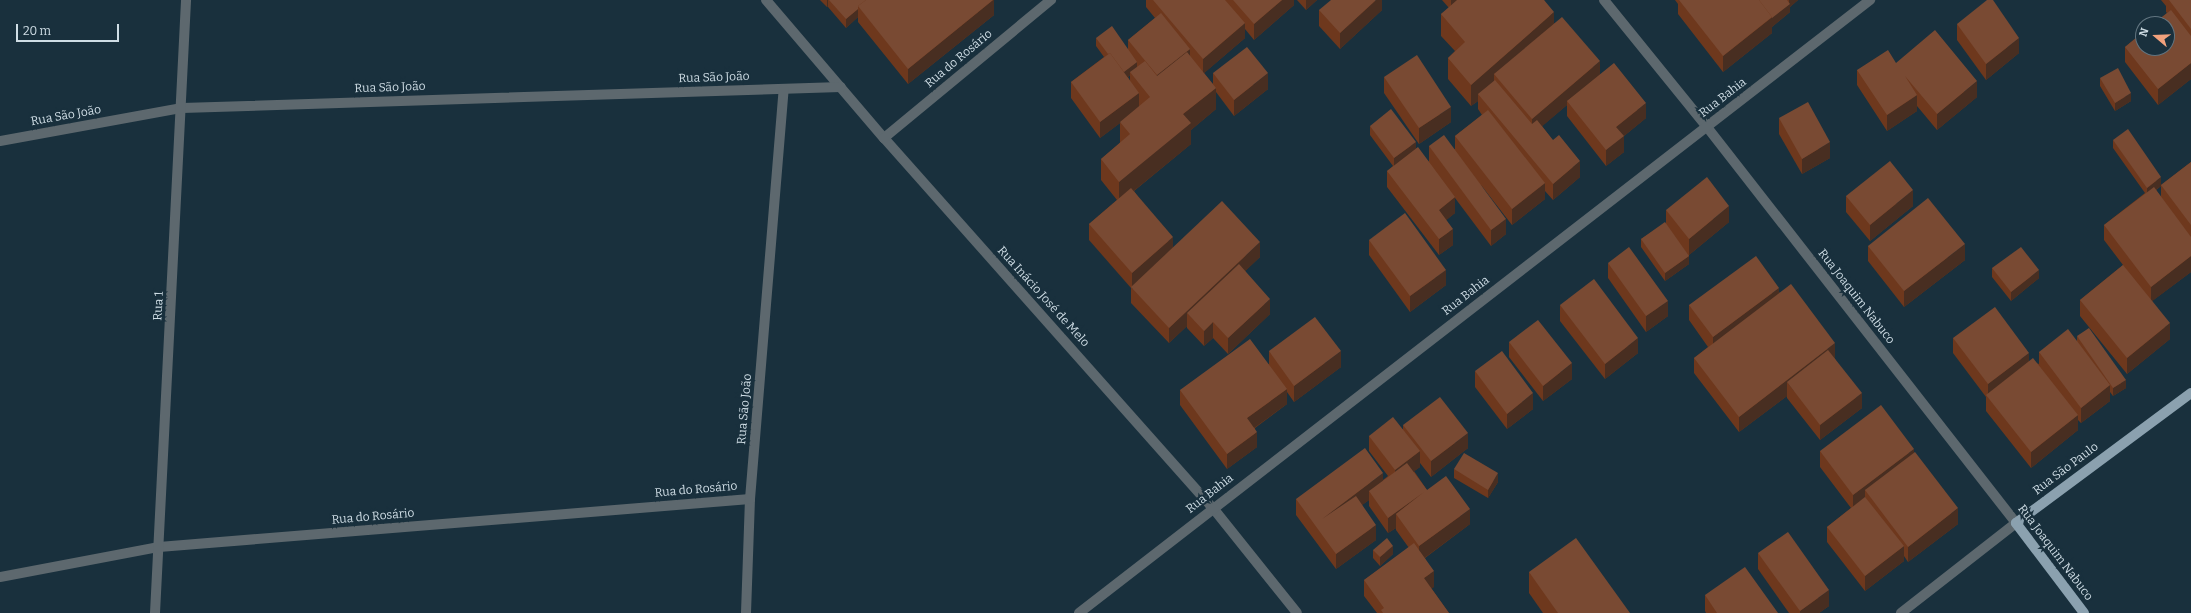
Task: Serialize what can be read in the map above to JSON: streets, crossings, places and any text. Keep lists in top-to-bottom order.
{
  "streets": {
    "main road": ["Rua Joaquim Nabuco", "Rua São Paulo"],
    "street": [
      "Rua do Rosário",
      "Rua São João",
      "Rua Bahia",
      "Rua Inácio José de Melo",
      "Rua 1"
    ]
  },
  "crossings": [
    ["Rua do Rosário", "Rua São João"],
    ["Rua do Rosário", "Rua Inácio José de Melo"],
    ["Rua do Rosário", "Rua 1"],
    ["Rua São João", "Rua Inácio José de Melo"],
    ["Rua São João", "Rua 1"],
    ["Rua Bahia", "Rua Inácio José de Melo"],
    ["Rua Bahia", "Rua Joaquim Nabuco"],
    ["Rua Joaquim Nabuco", "Rua São Paulo"]
  ],
  "scale_bar": "20 m",
  "north": "left"
}
